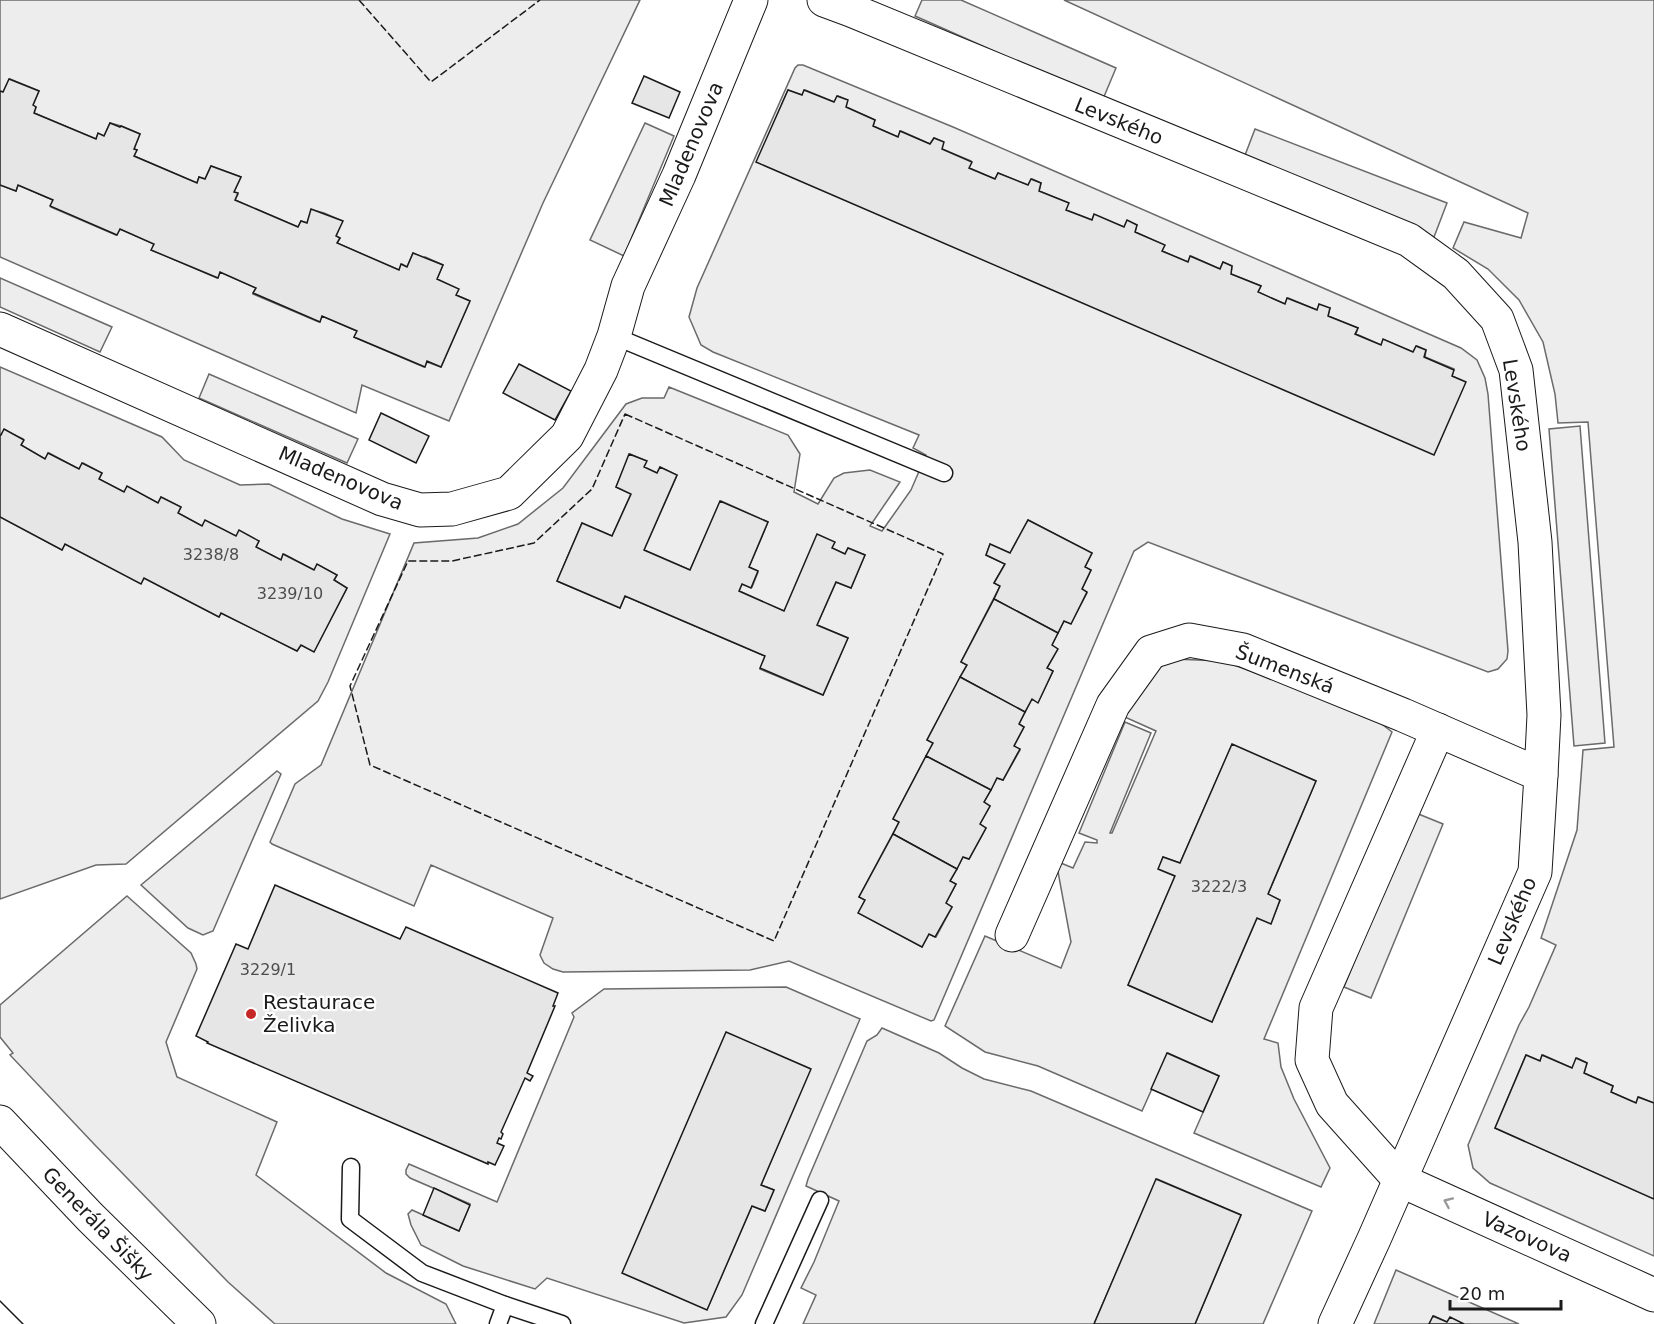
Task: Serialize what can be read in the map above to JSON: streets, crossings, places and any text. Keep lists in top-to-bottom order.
{
  "streets": {
    "street": [
      "Levského",
      "Mladenovova",
      "Šumenská",
      "Generála Šišky",
      "Vazovova"
    ]
  },
  "crossings": [
    ["Levského", "Šumenská"],
    ["Levského", "Vazovova"]
  ],
  "one_way": ["Vazovova"],
  "places": ["Restaurace Želivka"],
  "house_numbers": [
    "3238/8",
    "3239/10",
    "3222/3",
    "3229/1"
  ],
  "scale_bar": "20 m"
}
